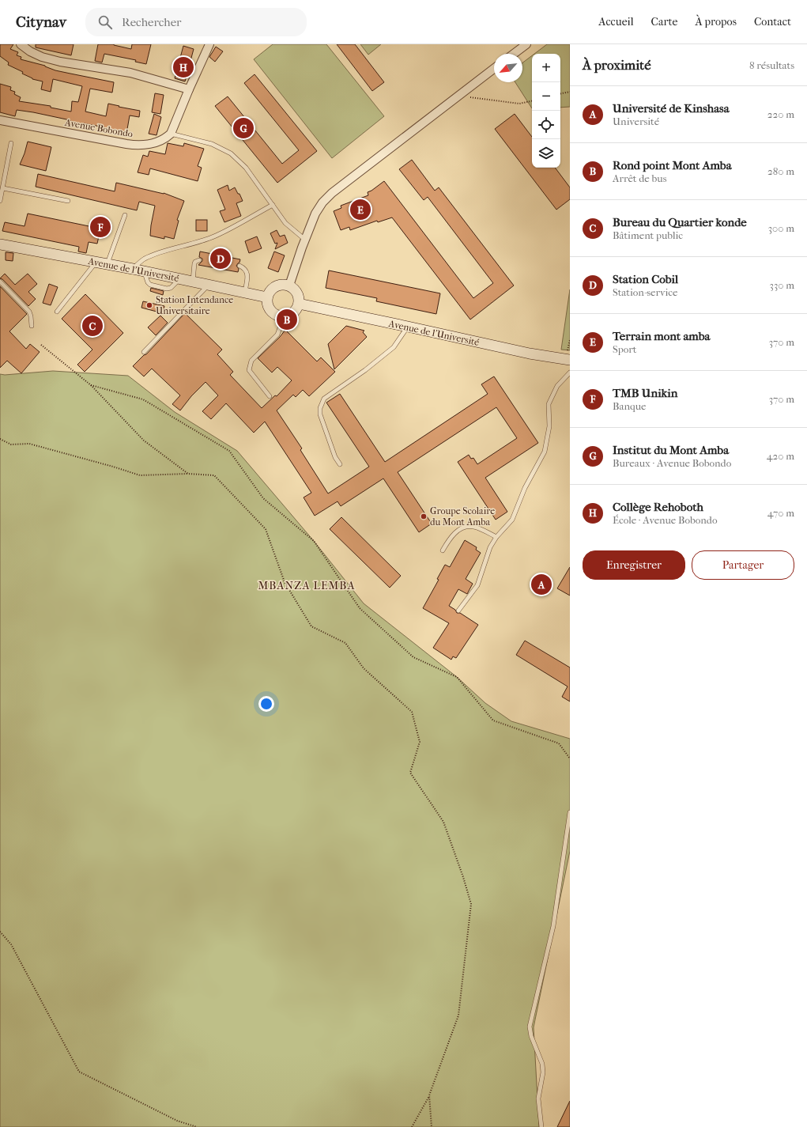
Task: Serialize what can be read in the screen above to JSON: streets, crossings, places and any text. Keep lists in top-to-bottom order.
{
  "streets": {
    "street": ["Avenue Bobondo", "Avenue de l'Université"]
  },
  "districts": ["MBANZA LEMBA"],
  "places": ["Station Intendance Universitaire", "Groupe Scolaire du Mont Amba"],
  "north": "bottom left",
  "page": {
    "header": "Citynav",
    "search": "Rechercher",
    "nav": [
      "Accueil",
      "Carte",
      "À propos",
      "Contact"
    ],
    "heading": ["À proximité", "8 résultats"],
    "map_buttons": ["+", "−"],
    "pins": [
      "H",
      "G",
      "E",
      "F",
      "D",
      "B",
      "C",
      "A"
    ],
    "list": [
      {
        "mark": "A",
        "name": "Université de Kinshasa",
        "note": "Université",
        "value": "220 m"
      },
      {
        "mark": "B",
        "name": "Rond point Mont Amba",
        "note": "Arrêt de bus",
        "value": "280 m"
      },
      {
        "mark": "C",
        "name": "Bureau du Quartier konde",
        "note": "Bâtiment public",
        "value": "300 m"
      },
      {
        "mark": "D",
        "name": "Station Cobil",
        "note": "Station-service",
        "value": "330 m"
      },
      {
        "mark": "E",
        "name": "Terrain mont amba",
        "note": "Sport",
        "value": "370 m"
      },
      {
        "mark": "F",
        "name": "TMB Unikin",
        "note": "Banque",
        "value": "370 m"
      },
      {
        "mark": "G",
        "name": "Institut du Mont Amba",
        "note": "Bureaux · Avenue Bobondo",
        "value": "420 m"
      },
      {
        "mark": "H",
        "name": "Collège Rehoboth",
        "note": "École · Avenue Bobondo",
        "value": "470 m"
      }
    ],
    "buttons": ["Enregistrer", "Partager"]
  }
}
